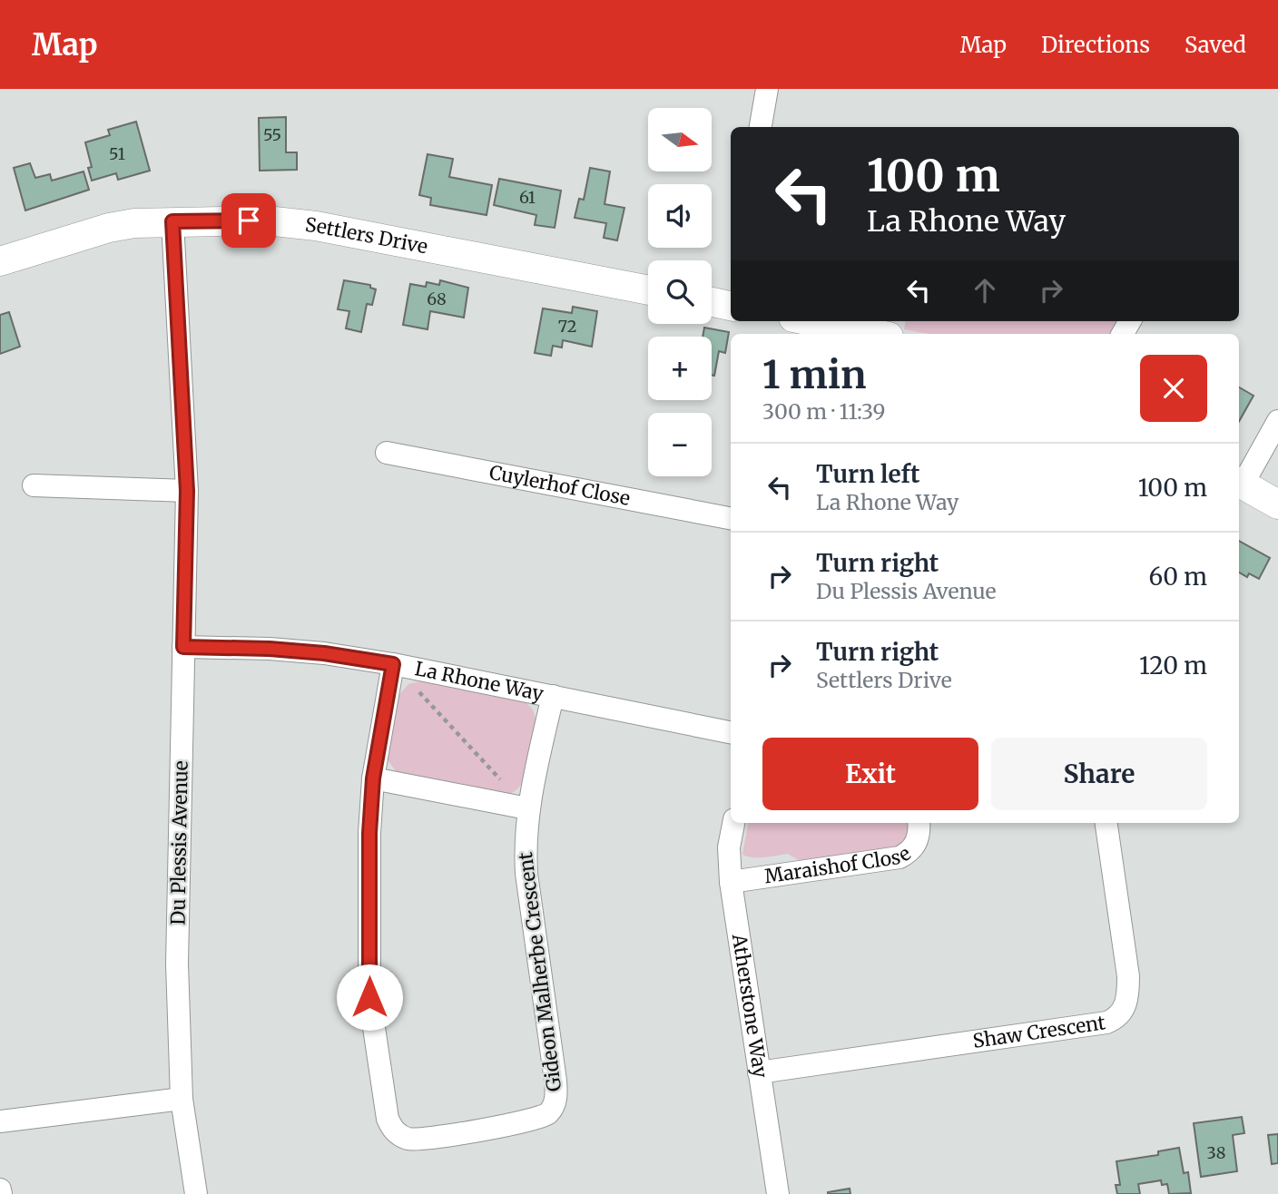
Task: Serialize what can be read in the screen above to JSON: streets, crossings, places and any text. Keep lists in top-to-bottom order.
{
  "streets": {
    "street": [
      "Settlers Drive",
      "Cuylerhof Close",
      "La Rhone Way",
      "Du Plessis Avenue",
      "Maraishof Close",
      "Gideon Malherbe Crescent",
      "Atherstone Way",
      "Shaw Crescent"
    ]
  },
  "crossings": [
    ["Settlers Drive", "Du Plessis Avenue"],
    ["La Rhone Way", "Du Plessis Avenue"],
    ["La Rhone Way", "Gideon Malherbe Crescent"],
    ["Maraishof Close", "Atherstone Way"],
    ["Atherstone Way", "Shaw Crescent"]
  ],
  "house_numbers": [
    "55",
    "51",
    "61",
    "68",
    "72",
    "38"
  ],
  "north": "right",
  "page": {
    "header": "Map",
    "nav": ["Map", "Directions", "Saved"],
    "map_buttons": ["+", "−"],
    "turn": ["100 m", "La Rhone Way"],
    "heading": ["1 min", "300 m · 11:39"],
    "list": [
      {
        "name": "Turn left",
        "note": "La Rhone Way",
        "value": "100 m"
      },
      {
        "name": "Turn right",
        "note": "Du Plessis Avenue",
        "value": "60 m"
      },
      {
        "name": "Turn right",
        "note": "Settlers Drive",
        "value": "120 m"
      }
    ],
    "buttons": ["Exit", "Share"]
  }
}
